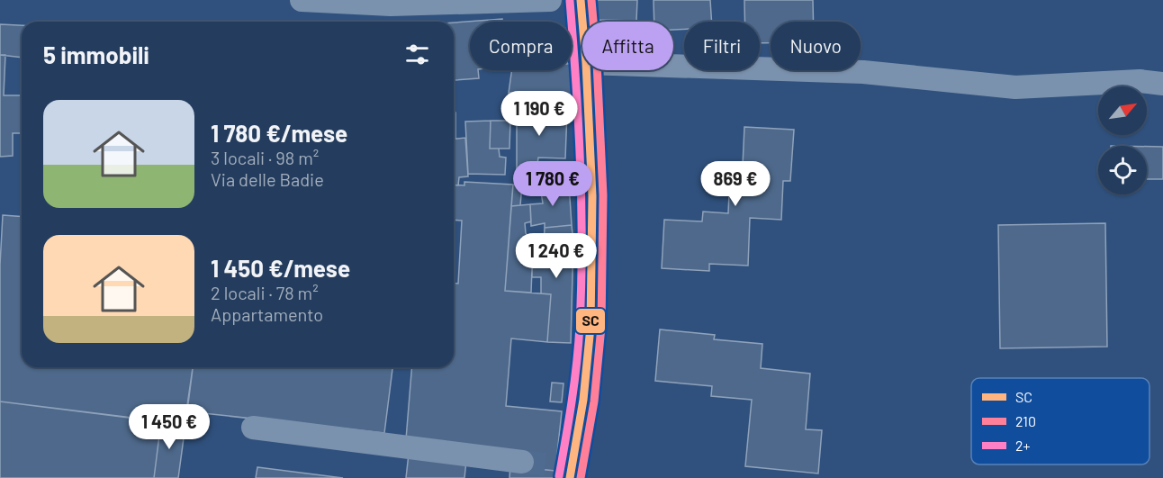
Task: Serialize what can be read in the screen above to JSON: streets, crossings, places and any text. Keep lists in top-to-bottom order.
{
  "lines": ["transit line SC", "transit line 210", "transit line 2+"],
  "legend": ["SC", "210", "2+"],
  "north": "top right",
  "page": {
    "chip": [
      "Compra",
      "Affitta",
      "Filtri",
      "Nuovo"
    ],
    "heading": "5 immobili",
    "list": [
      {
        "name": "1 780 €/mese",
        "note": "3 locali · 98 m² · Via delle Badie"
      },
      {
        "name": "1 450 €/mese",
        "note": "2 locali · 78 m² · Appartamento"
      }
    ],
    "price": [
      "1 190 €",
      "1 780 €",
      "869 €",
      "1 240 €",
      "1 450 €"
    ]
  }
}
